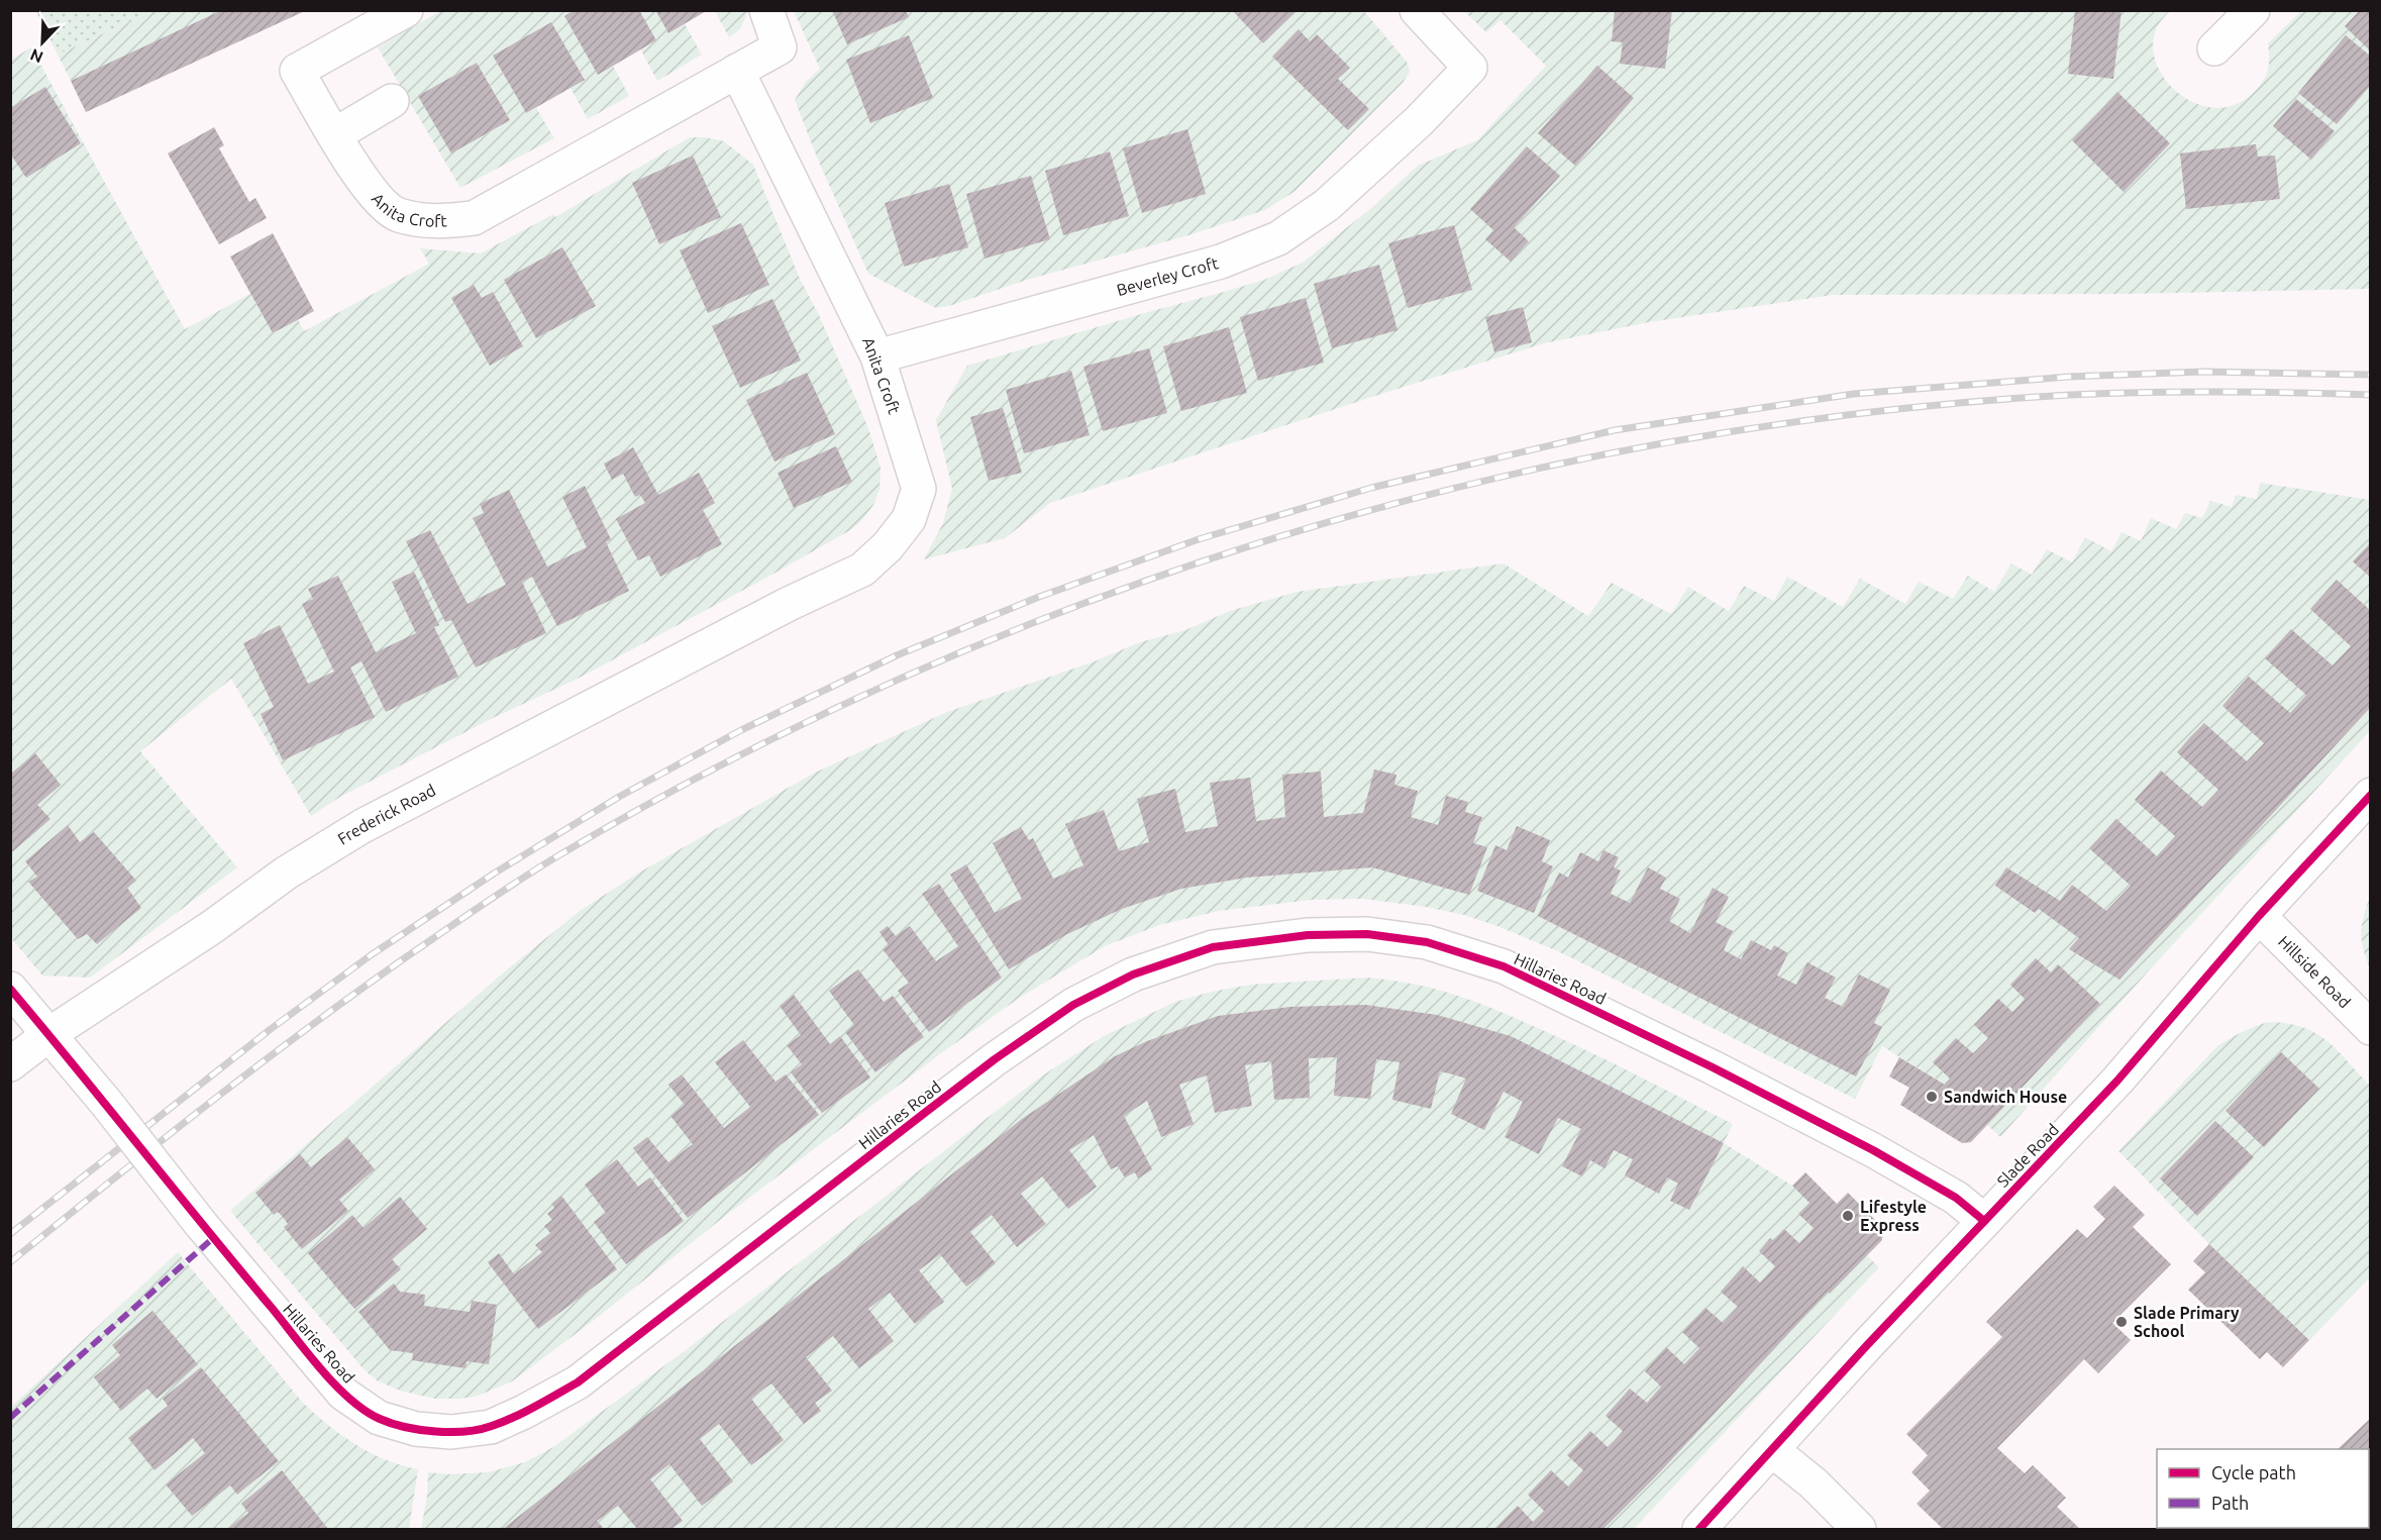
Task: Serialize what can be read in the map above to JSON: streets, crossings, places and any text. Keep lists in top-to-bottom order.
{
  "streets": {
    "street": [
      "Anita Croft",
      "Beverley Croft",
      "Frederick Road",
      "Hillside Road",
      "Hillaries Road",
      "Slade Road"
    ]
  },
  "crossings": [
    ["Anita Croft", "Beverley Croft"],
    ["Anita Croft", "Frederick Road"],
    ["Frederick Road", "Hillaries Road"],
    ["Hillside Road", "Slade Road"],
    ["Hillaries Road", "Slade Road"]
  ],
  "places": ["Sandwich House", "Lifestyle Express", "Slade Primary School"],
  "legend": ["Cycle path", "Path"],
  "north": "bottom left"
}
